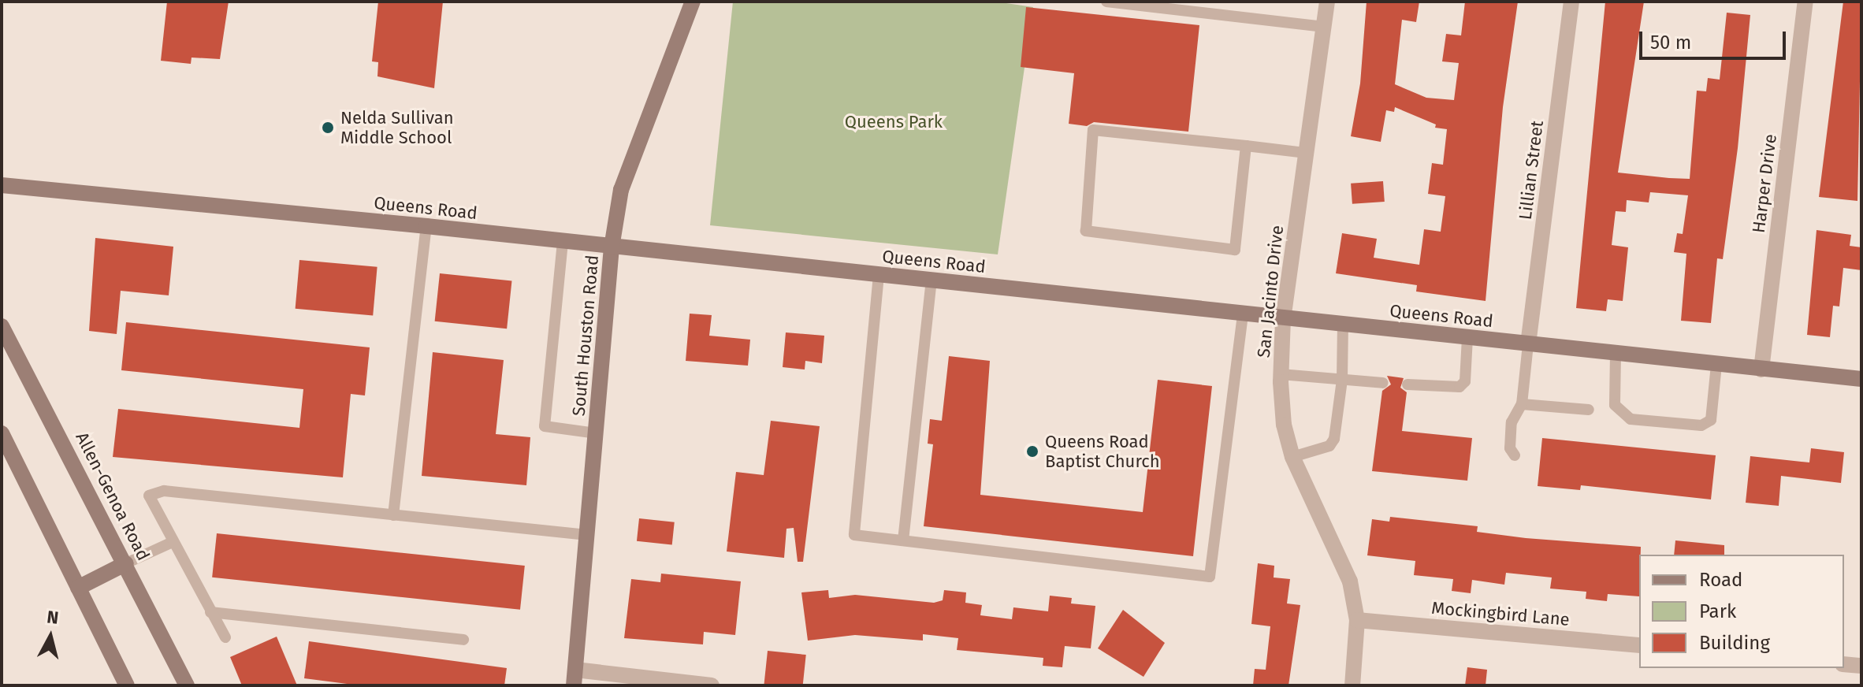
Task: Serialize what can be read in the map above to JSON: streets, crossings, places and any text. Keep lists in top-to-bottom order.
{
  "streets": {
    "street": [
      "Lillian Street",
      "Harper Drive",
      "Queens Road",
      "San Jacinto Drive",
      "South Houston Road",
      "Allen-Genoa Road",
      "Mockingbird Lane"
    ]
  },
  "crossings": [
    ["Lillian Street", "Queens Road"],
    ["Harper Drive", "Queens Road"],
    ["Queens Road", "San Jacinto Drive"],
    ["Queens Road", "South Houston Road"],
    ["San Jacinto Drive", "Mockingbird Lane"]
  ],
  "parks": ["Queens Park"],
  "places": ["Nelda Sullivan Middle School", "Queens Road Baptist Church"],
  "legend": ["Road", "Park", "Building"],
  "scale_bar": "50 m",
  "north": "top"
}
